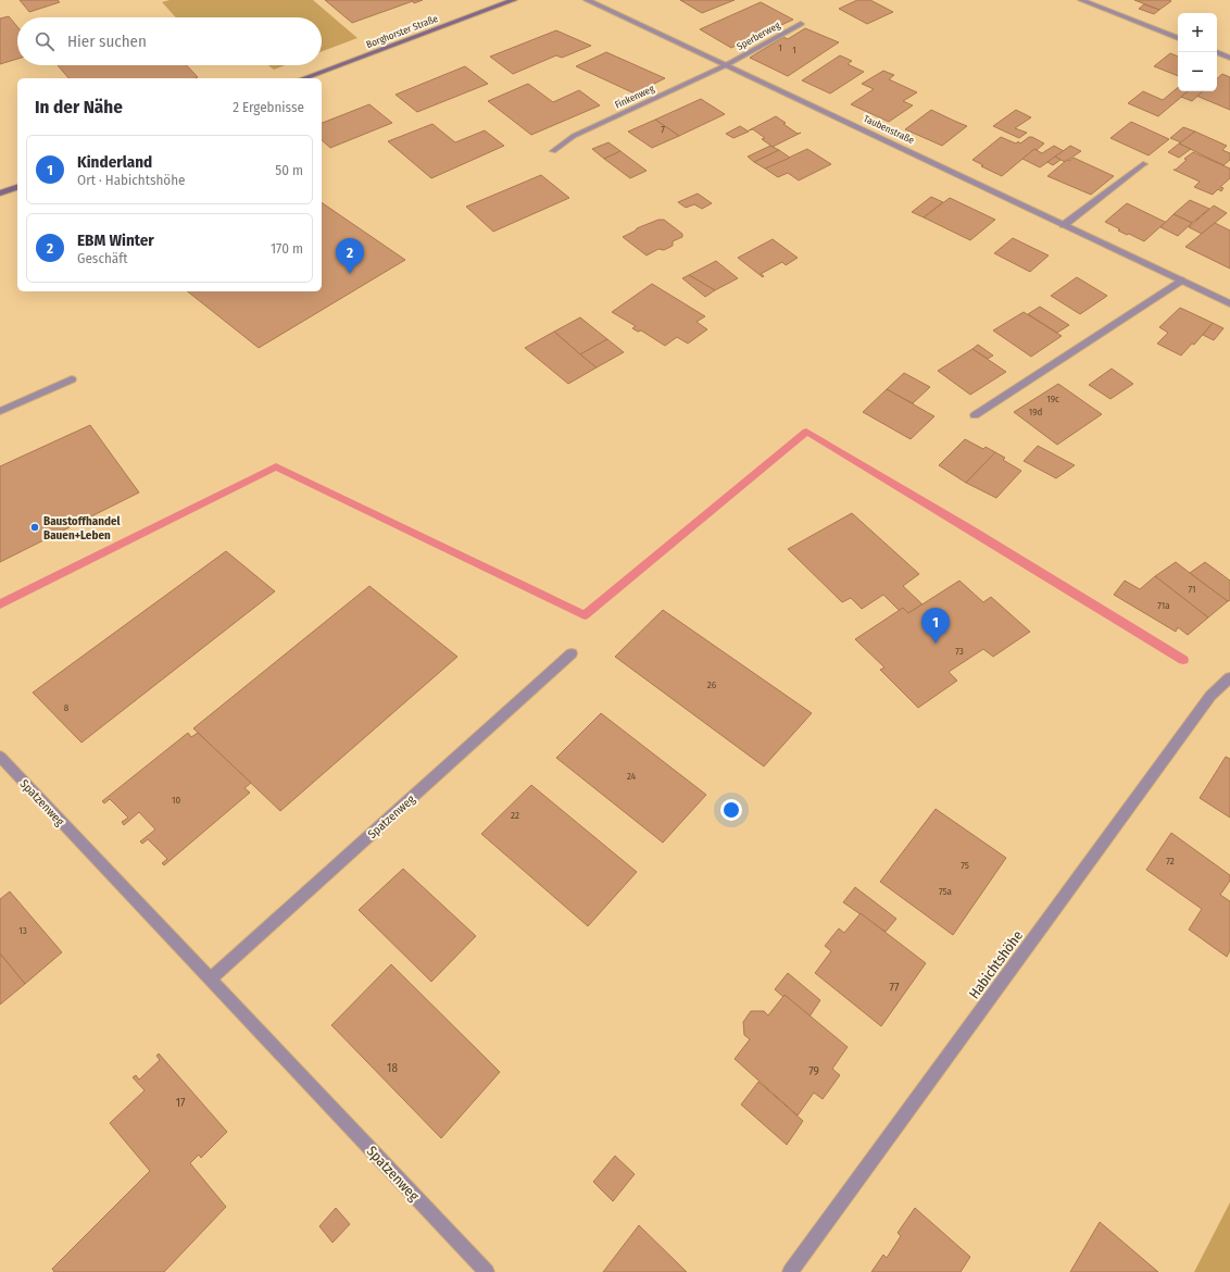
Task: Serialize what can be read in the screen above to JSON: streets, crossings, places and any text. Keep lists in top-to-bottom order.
{
  "streets": {
    "main road": ["Borghorster Straße"],
    "street": [
      "Sperberweg",
      "Finkenweg",
      "Taubenstraße",
      "Spatzenweg",
      "Habichtshöhe"
    ]
  },
  "crossings": [
    ["Sperberweg", "Finkenweg"],
    ["Sperberweg", "Taubenstraße"],
    ["Finkenweg", "Taubenstraße"]
  ],
  "places": ["Baustoffhandel Bauen+Leben"],
  "house_numbers": [
    "1",
    "1",
    "7",
    "19c",
    "19d",
    "71",
    "71a",
    "73",
    "26",
    "8",
    "24",
    "10",
    "22",
    "72",
    "75",
    "75a",
    "13",
    "77",
    "18",
    "79",
    "17"
  ],
  "page": {
    "map_buttons": ["+", "−"],
    "search": "Hier suchen",
    "heading": ["In der Nähe", "2 Ergebnisse"],
    "list": [
      {
        "mark": "1",
        "name": "Kinderland",
        "note": "Ort · Habichtshöhe",
        "value": "50 m"
      },
      {
        "mark": "2",
        "name": "EBM Winter",
        "note": "Geschäft",
        "value": "170 m"
      }
    ],
    "pins": ["2", "1"]
  }
}
